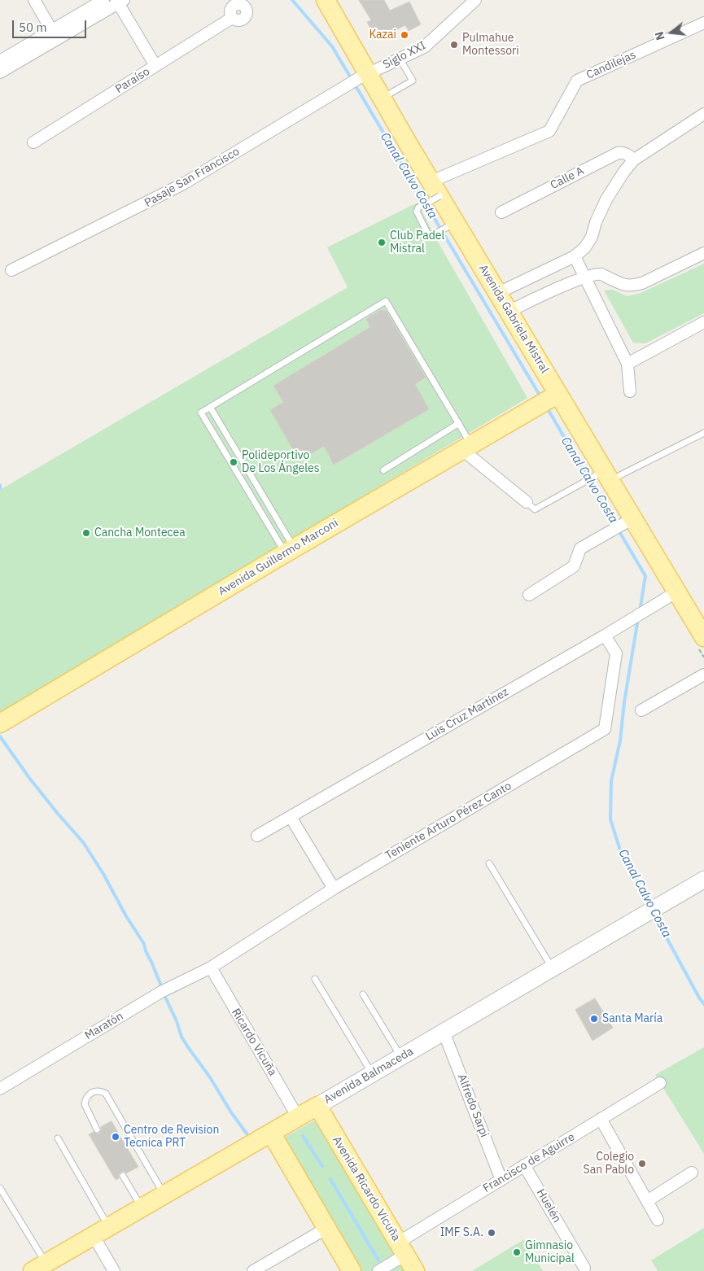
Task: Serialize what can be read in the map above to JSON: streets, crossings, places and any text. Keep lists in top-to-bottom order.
{
  "streets": {
    "main road": [
      "Avenida Gabriela Mistral",
      "Avenida Guillermo Marconi",
      "Avenida Balmaceda",
      "Avenida Ricardo Vicuña"
    ],
    "street": [
      "Siglo XXI",
      "Candilejas",
      "Paraíso",
      "Pasaje San Francisco",
      "Calle A",
      "Luis Cruz Martínez",
      "Teniente Arturo Pérez Canto",
      "Maratón",
      "Ricardo Vicuña",
      "Alfredo Sarpi",
      "Francisco de Aguirre",
      "Huelén"
    ]
  },
  "crossings": [
    ["Siglo XXI", "Pasaje San Francisco"],
    ["Siglo XXI", "Avenida Gabriela Mistral"],
    ["Candilejas", "Avenida Gabriela Mistral"],
    ["Pasaje San Francisco", "Avenida Gabriela Mistral"],
    ["Avenida Gabriela Mistral", "Avenida Guillermo Marconi"],
    ["Avenida Gabriela Mistral", "Luis Cruz Martínez"],
    ["Luis Cruz Martínez", "Teniente Arturo Pérez Canto"],
    ["Teniente Arturo Pérez Canto", "Maratón"],
    ["Teniente Arturo Pérez Canto", "Ricardo Vicuña"],
    ["Maratón", "Ricardo Vicuña"],
    ["Ricardo Vicuña", "Avenida Balmaceda"],
    ["Avenida Balmaceda", "Alfredo Sarpi"],
    ["Avenida Balmaceda", "Avenida Ricardo Vicuña"],
    ["Alfredo Sarpi", "Francisco de Aguirre"],
    ["Francisco de Aguirre", "Avenida Ricardo Vicuña"],
    ["Francisco de Aguirre", "Huelén"]
  ],
  "water": ["Canal Calvo Costa"],
  "places": [
    "Kazai",
    "Pulmahue Montessori",
    "Club Padel Mistral",
    "Polideportivo De Los Ángeles",
    "Cancha Montecea",
    "Santa María",
    "Centro de Revision Tecnica PRT",
    "Colegio San Pablo",
    "IMF S.A.",
    "Gimnasio Municipal"
  ],
  "scale_bar": "50 m",
  "north": "left"
}
